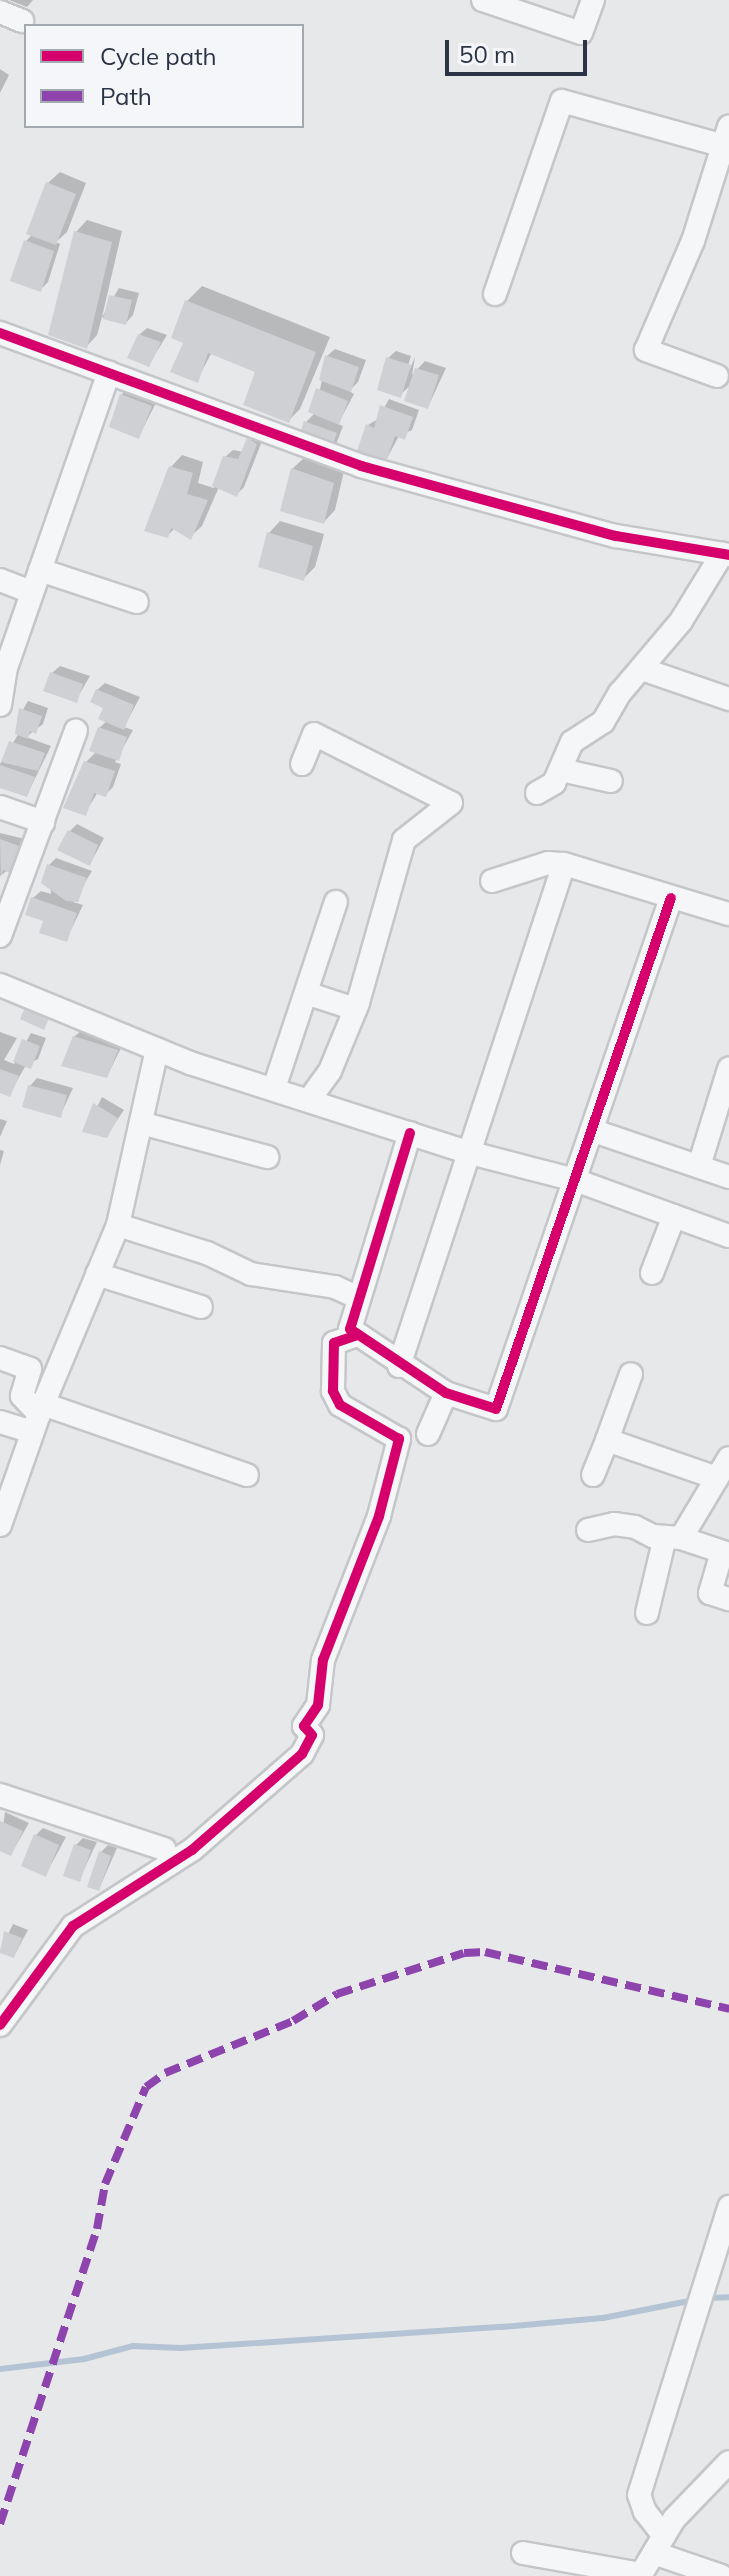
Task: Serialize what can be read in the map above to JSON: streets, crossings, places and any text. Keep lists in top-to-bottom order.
{
  "legend": ["Cycle path", "Path"],
  "scale_bar": "50 m"
}
